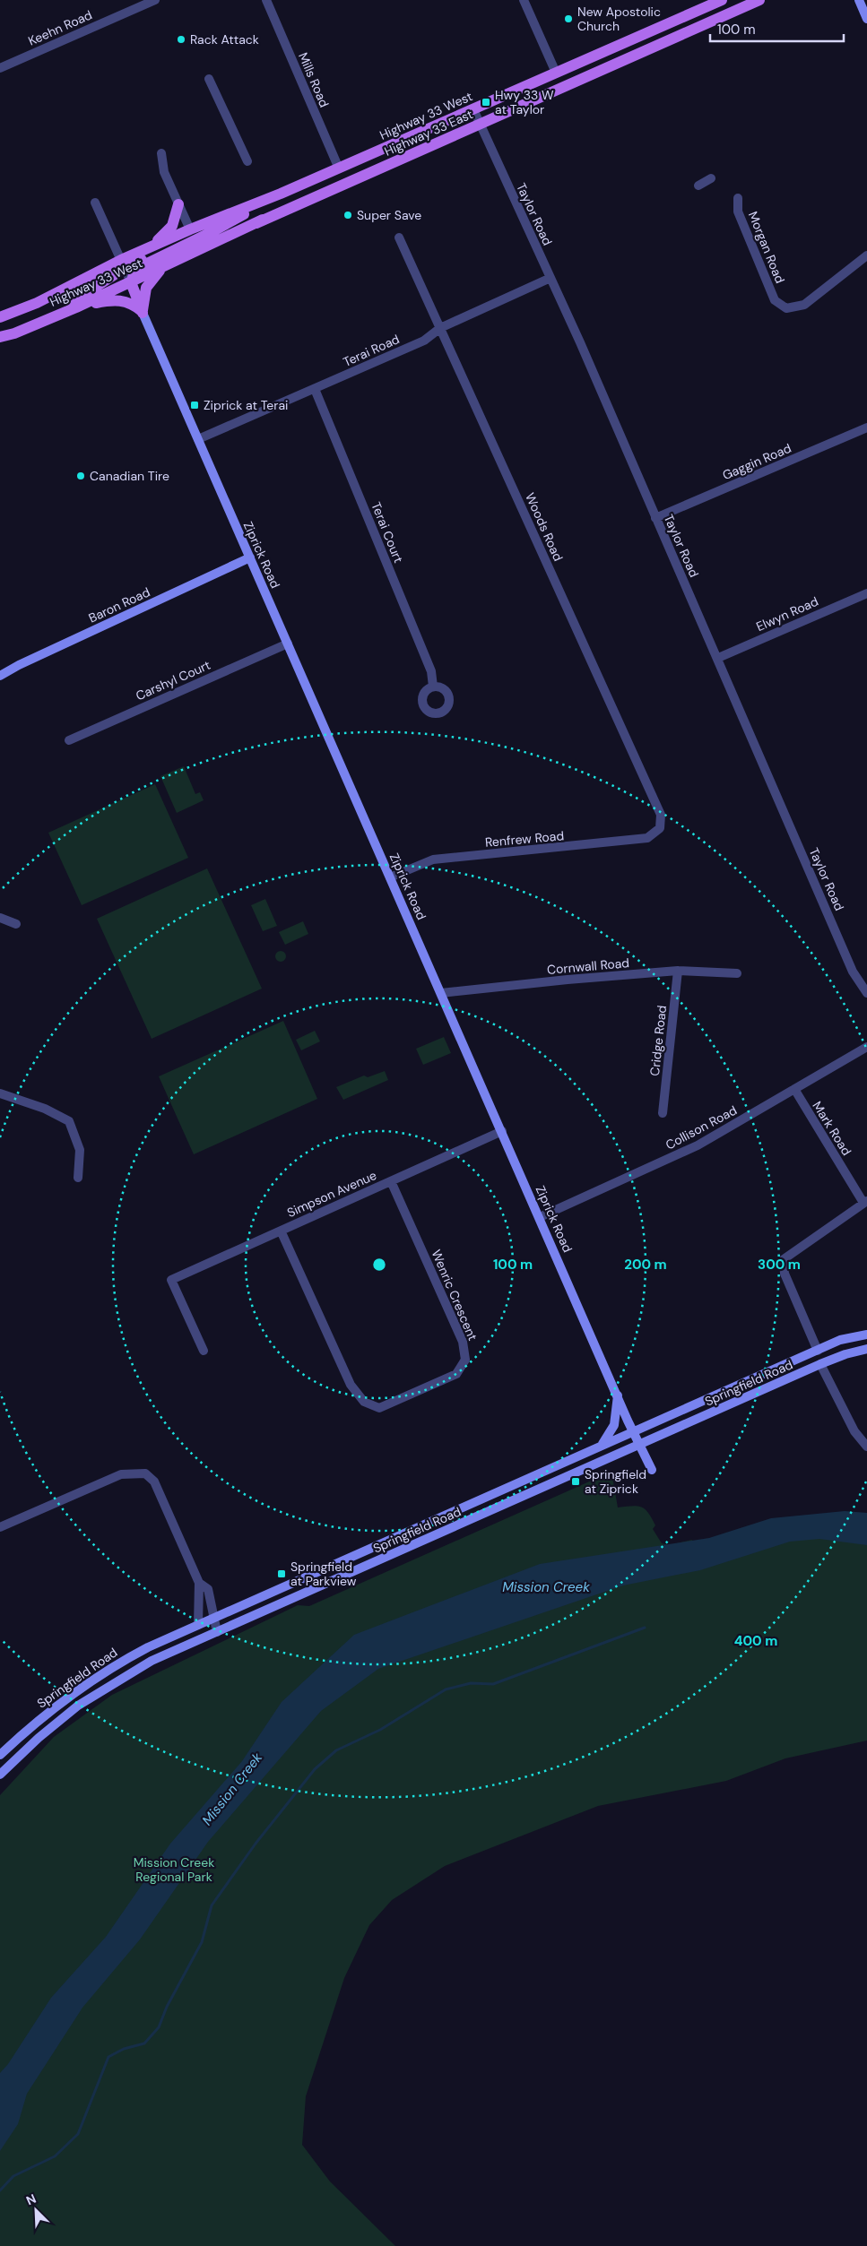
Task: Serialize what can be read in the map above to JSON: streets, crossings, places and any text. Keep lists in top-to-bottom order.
{
  "streets": {
    "main road": [
      "Highway 33 West",
      "Highway 33 East",
      "Ziprick Road",
      "Baron Road",
      "Springfield Road"
    ],
    "street": [
      "Keehn Road",
      "Mills Road",
      "Taylor Road",
      "Morgan Road",
      "Terai Road",
      "Gaggin Road",
      "Woods Road",
      "Terai Court",
      "Elwyn Road",
      "Carshyl Court",
      "Renfrew Road",
      "Cornwall Road",
      "Cridge Road",
      "Collison Road",
      "Mark Road",
      "Simpson Avenue",
      "Wenric Crescent"
    ]
  },
  "crossings": [
    ["Mills Road", "Highway 33 West"],
    ["Highway 33 West", "Highway 33 East"],
    ["Highway 33 West", "Taylor Road"],
    ["Highway 33 East", "Taylor Road"],
    ["Taylor Road", "Terai Road"],
    ["Taylor Road", "Gaggin Road"],
    ["Taylor Road", "Elwyn Road"],
    ["Terai Road", "Woods Road"],
    ["Terai Road", "Terai Court"],
    ["Terai Road", "Ziprick Road"],
    ["Woods Road", "Renfrew Road"],
    ["Ziprick Road", "Baron Road"],
    ["Ziprick Road", "Carshyl Court"],
    ["Ziprick Road", "Renfrew Road"],
    ["Ziprick Road", "Cornwall Road"],
    ["Ziprick Road", "Collison Road"],
    ["Ziprick Road", "Simpson Avenue"],
    ["Ziprick Road", "Springfield Road"],
    ["Cornwall Road", "Cridge Road"],
    ["Collison Road", "Mark Road"],
    ["Simpson Avenue", "Wenric Crescent"]
  ],
  "water": ["Mission Creek"],
  "parks": ["Mission Creek Regional Park"],
  "places": {
    "other": [
      "New Apostolic Church",
      "Rack Attack",
      "Super Save",
      "Canadian Tire"
    ],
    "transit": [
      "Hwy 33 W at Taylor",
      "Ziprick at Terai",
      "Springfield at Ziprick",
      "Springfield at Parkview"
    ]
  },
  "scale_bar": "100 m",
  "north": "top left",
  "rings": [
    "100 m",
    "200 m",
    "300 m",
    "400 m"
  ]
}
